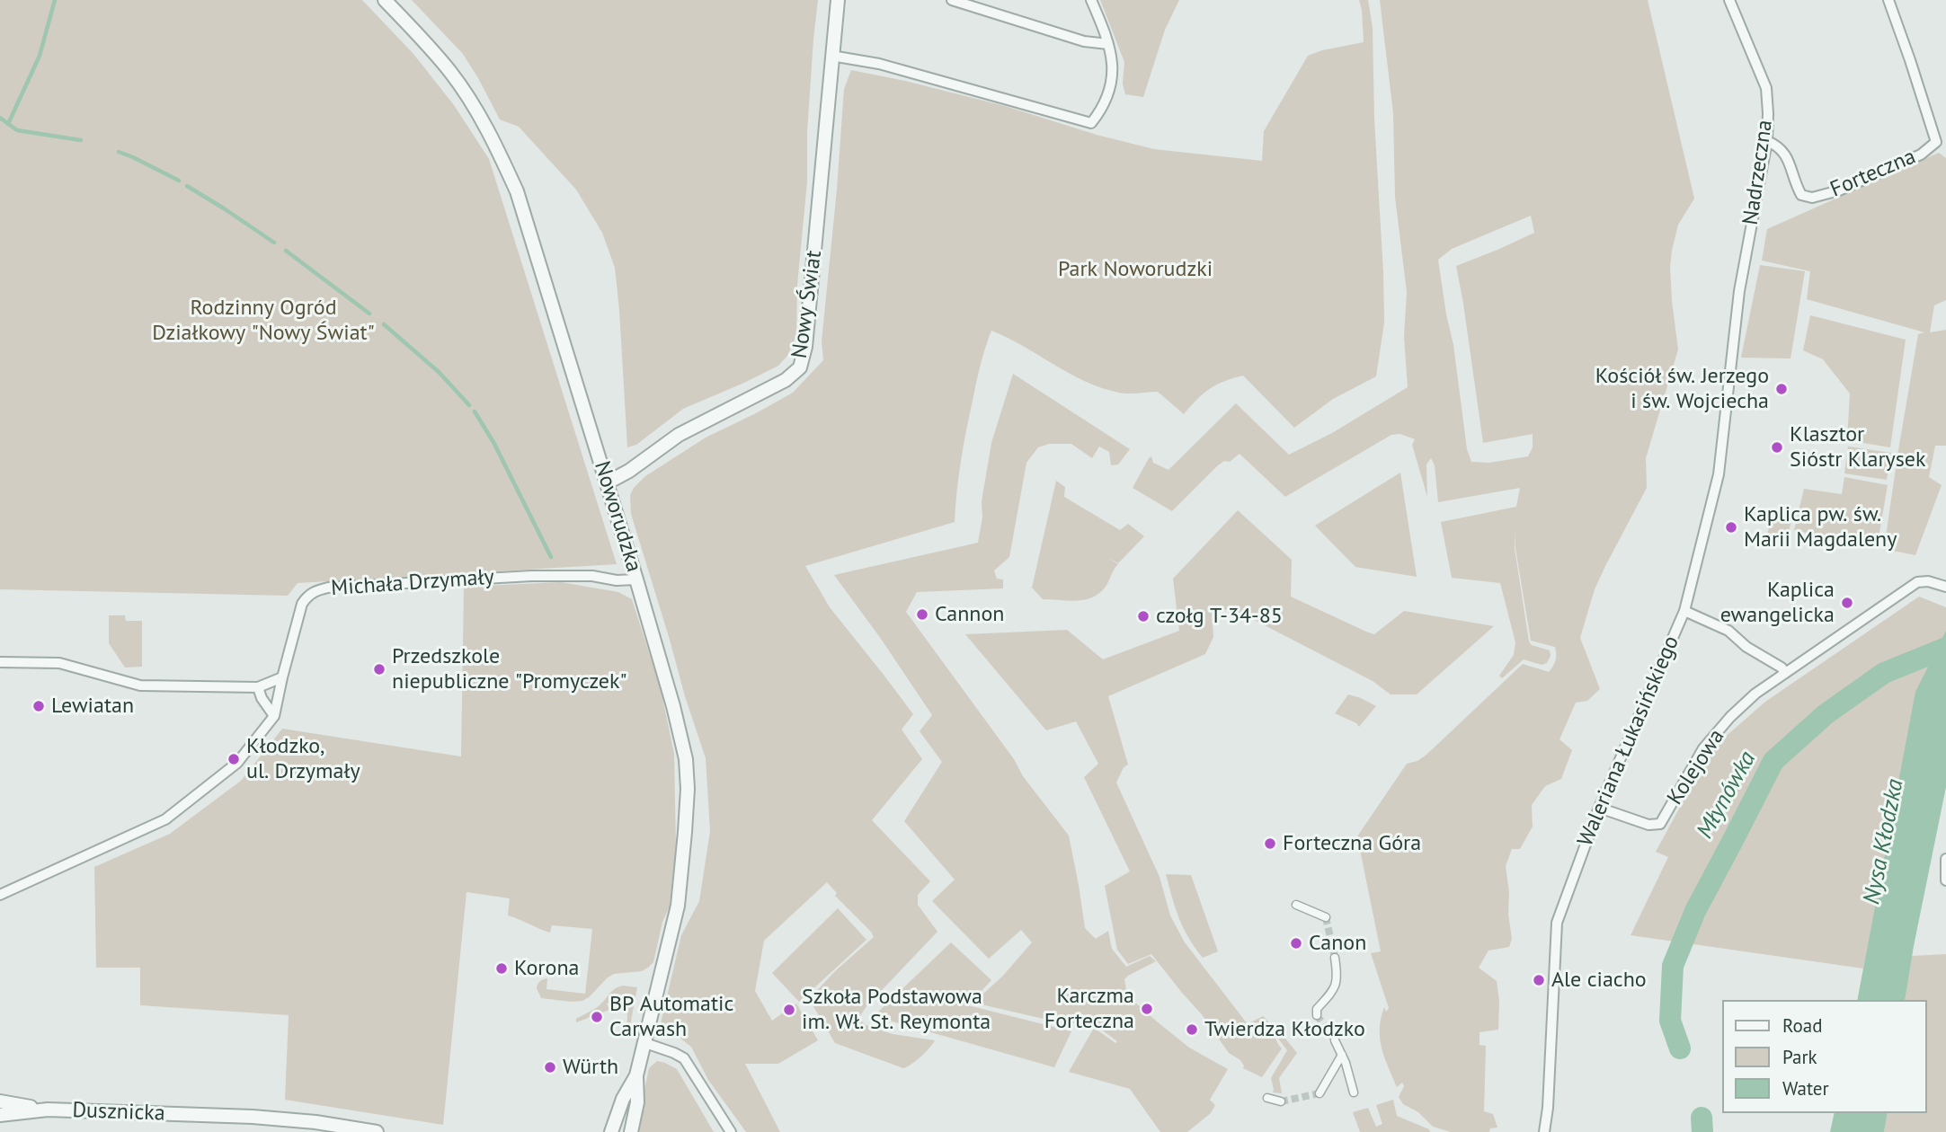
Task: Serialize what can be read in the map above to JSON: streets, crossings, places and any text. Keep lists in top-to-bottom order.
{
  "streets": {
    "street": [
      "Nadrzeczna",
      "Forteczna",
      "Nowy Świat",
      "Noworudzka",
      "Michała Drzymały",
      "Waleriana Łukasińskiego",
      "Kolejowa",
      "Dusznicka"
    ]
  },
  "crossings": [
    ["Nadrzeczna", "Forteczna"],
    ["Nadrzeczna", "Waleriana Łukasińskiego"],
    ["Nowy Świat", "Noworudzka"],
    ["Noworudzka", "Michała Drzymały"],
    ["Waleriana Łukasińskiego", "Kolejowa"]
  ],
  "water": ["Młynówka", "Nysa Kłodzka"],
  "parks": ["Park Noworudzki", "Rodzinny Ogród Działkowy \"Nowy Świat\""],
  "places": [
    "Kościół św. Jerzego i św. Wojciecha",
    "Klasztor Sióstr Klarysek",
    "Kaplica pw. św. Marii Magdaleny",
    "Kaplica ewangelicka",
    "Cannon",
    "czołg T-34-85",
    "Przedszkole niepubliczne \"Promyczek\"",
    "Lewiatan",
    "Kłodzko, ul. Drzymały",
    "Forteczna Góra",
    "Canon",
    "Korona",
    "Ale ciacho",
    "Karczma Forteczna",
    "Szkoła Podstawowa im. Wł. St. Reymonta",
    "BP Automatic Carwash",
    "Twierdza Kłodzko",
    "Würth"
  ],
  "legend": ["Road", "Park", "Water"]
}
